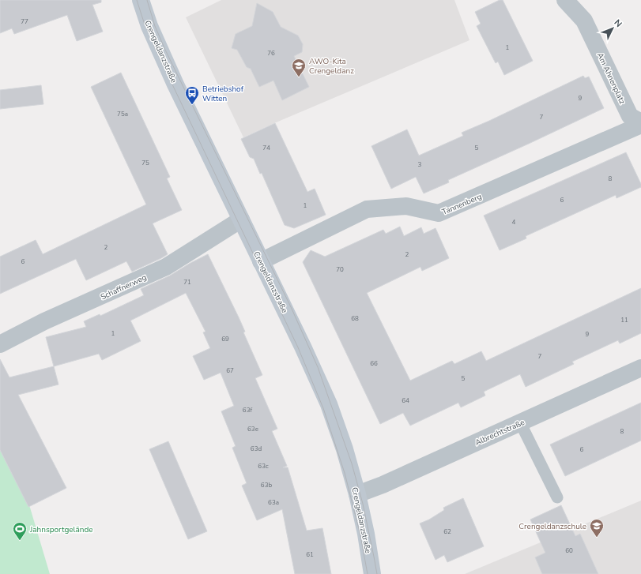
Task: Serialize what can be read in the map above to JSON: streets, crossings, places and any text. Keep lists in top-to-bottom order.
{
  "streets": {
    "main road": ["Crengeldanzstraße"],
    "street": [
      "Am Ahnenplatz",
      "Tannenberg",
      "Schaffnerweg",
      "Albrechtstraße"
    ]
  },
  "crossings": [
    ["Crengeldanzstraße", "Tannenberg"],
    ["Crengeldanzstraße", "Schaffnerweg"],
    ["Crengeldanzstraße", "Albrechtstraße"]
  ],
  "places": {
    "school or university": ["AWO-Kita Crengeldanz", "Crengeldanzschule"],
    "bus stop": ["Betriebshof Witten"],
    "sports": ["Jahnsportgelände"]
  },
  "house_numbers": [
    "77",
    "1",
    "76",
    "9",
    "75a",
    "7",
    "74",
    "5",
    "75",
    "3",
    "8",
    "6",
    "1",
    "4",
    "2",
    "2",
    "6",
    "70",
    "71",
    "68",
    "11",
    "1",
    "9",
    "69",
    "7",
    "66",
    "67",
    "5",
    "64",
    "63f",
    "63e",
    "8",
    "63d",
    "6",
    "63c",
    "63b",
    "63a",
    "62",
    "60",
    "61"
  ],
  "north": "top right"
}
